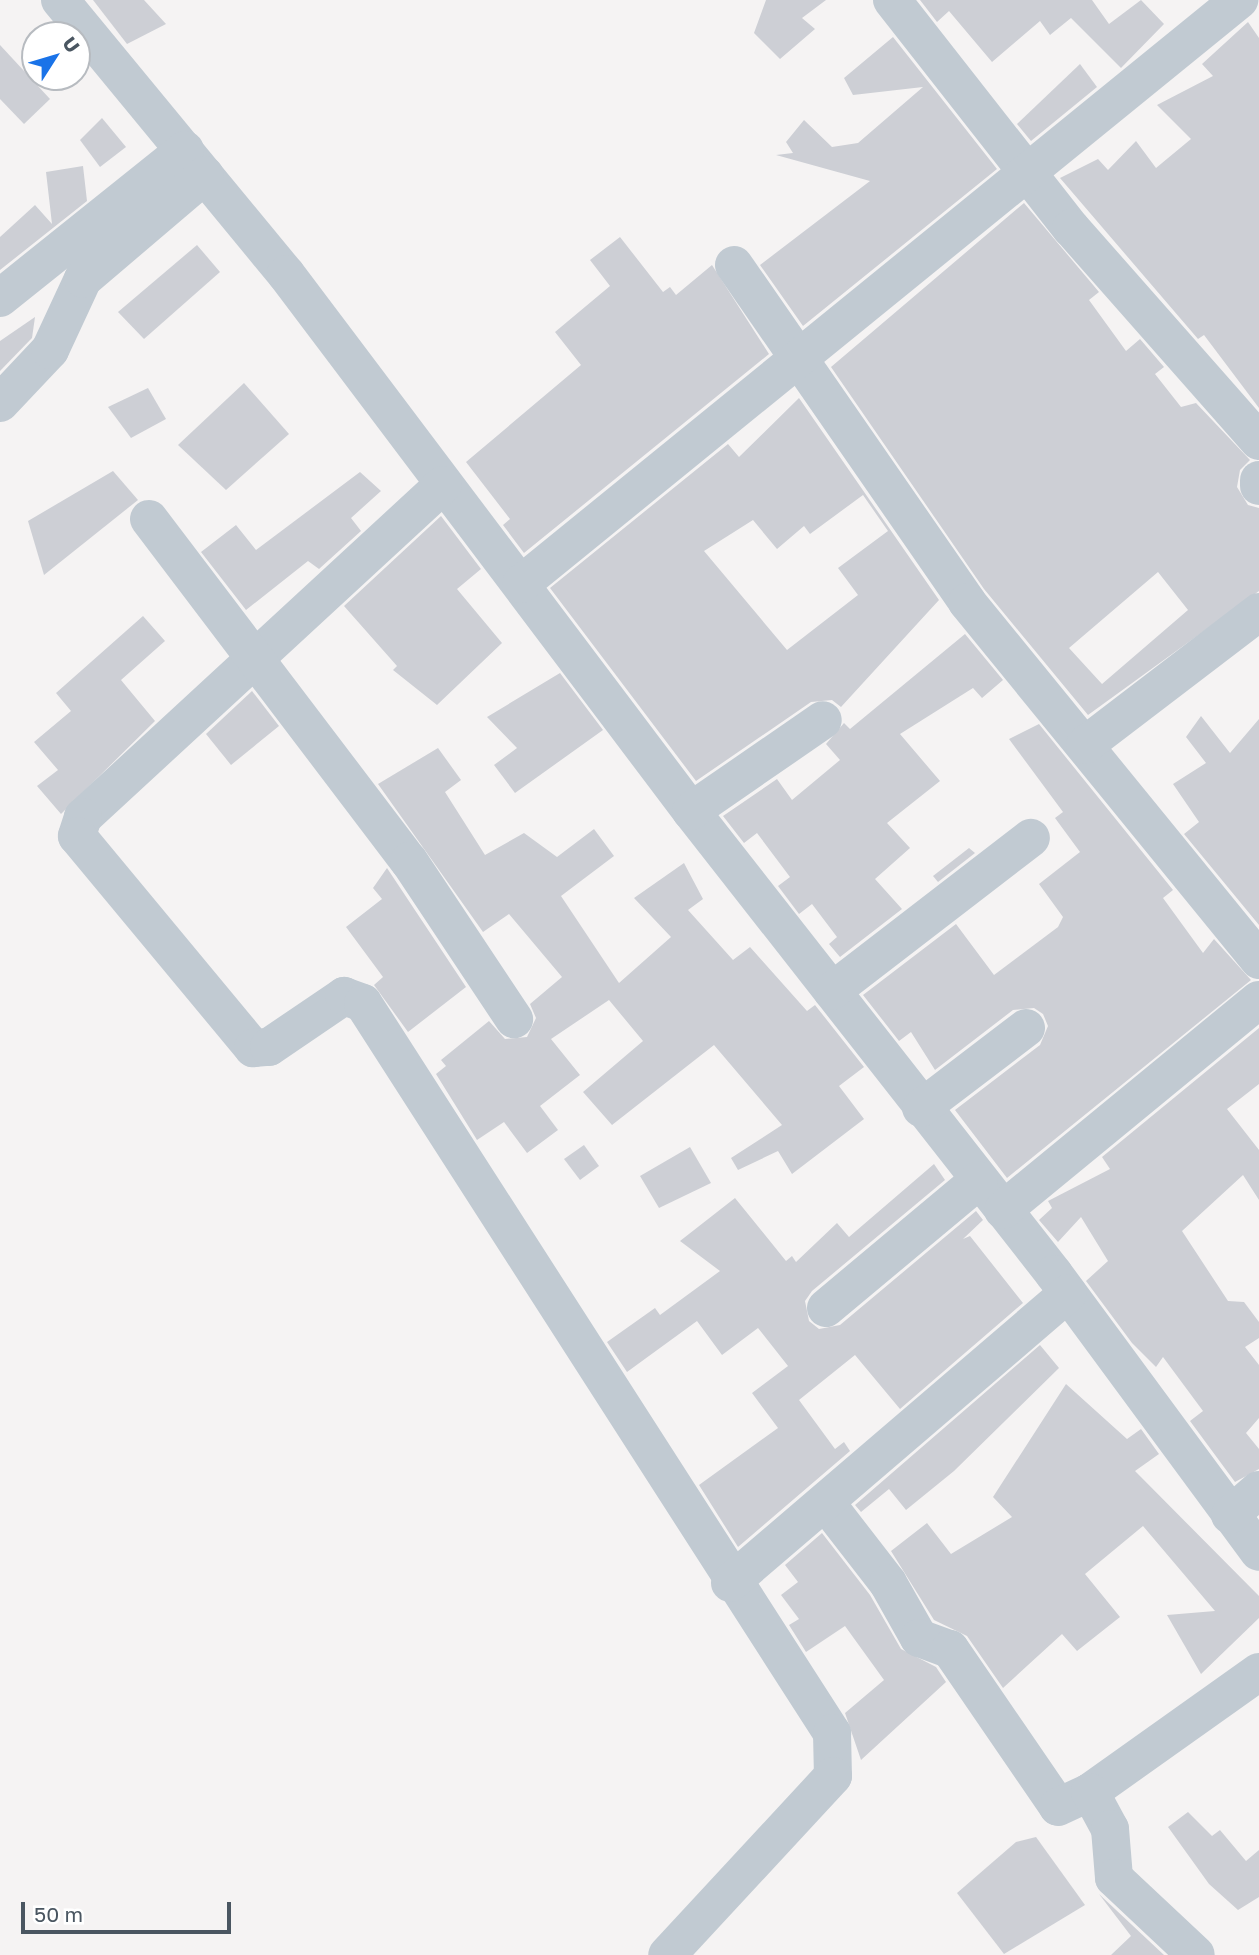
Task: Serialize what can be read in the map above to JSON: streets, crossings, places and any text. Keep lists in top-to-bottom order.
{
  "scale_bar": "50 m",
  "north": "top right"
}
